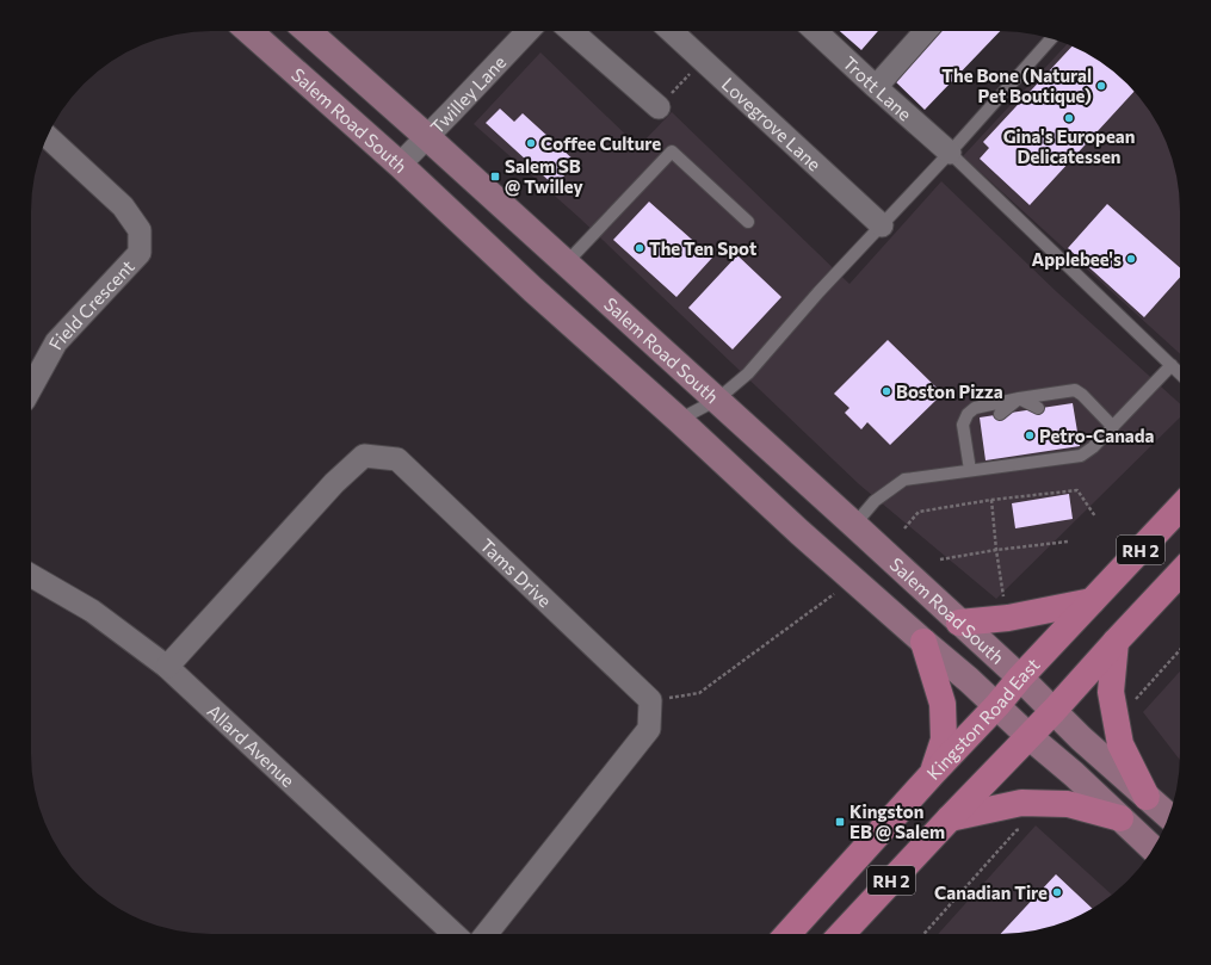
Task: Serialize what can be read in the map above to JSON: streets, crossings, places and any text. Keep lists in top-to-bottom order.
{
  "streets": {
    "main road": ["Salem Road South", "RH 2", "Kingston Road East"],
    "street": [
      "Trott Lane",
      "Twilley Lane",
      "Lovegrove Lane",
      "Field Crescent",
      "Tams Drive",
      "Allard Avenue"
    ]
  },
  "crossings": [
    ["Twilley Lane", "Salem Road South"],
    ["Salem Road South", "RH 2"],
    ["Salem Road South", "Kingston Road East"],
    ["Tams Drive", "Allard Avenue"]
  ],
  "places": {
    "other": [
      "The Bone (Natural Pet Boutique)",
      "Gina's European Delicatessen",
      "Coffee Culture",
      "The Ten Spot",
      "Applebee's",
      "Boston Pizza",
      "Petro-Canada",
      "Canadian Tire"
    ],
    "transit": ["Salem SB @ Twilley", "Kingston EB @ Salem"]
  }
}
